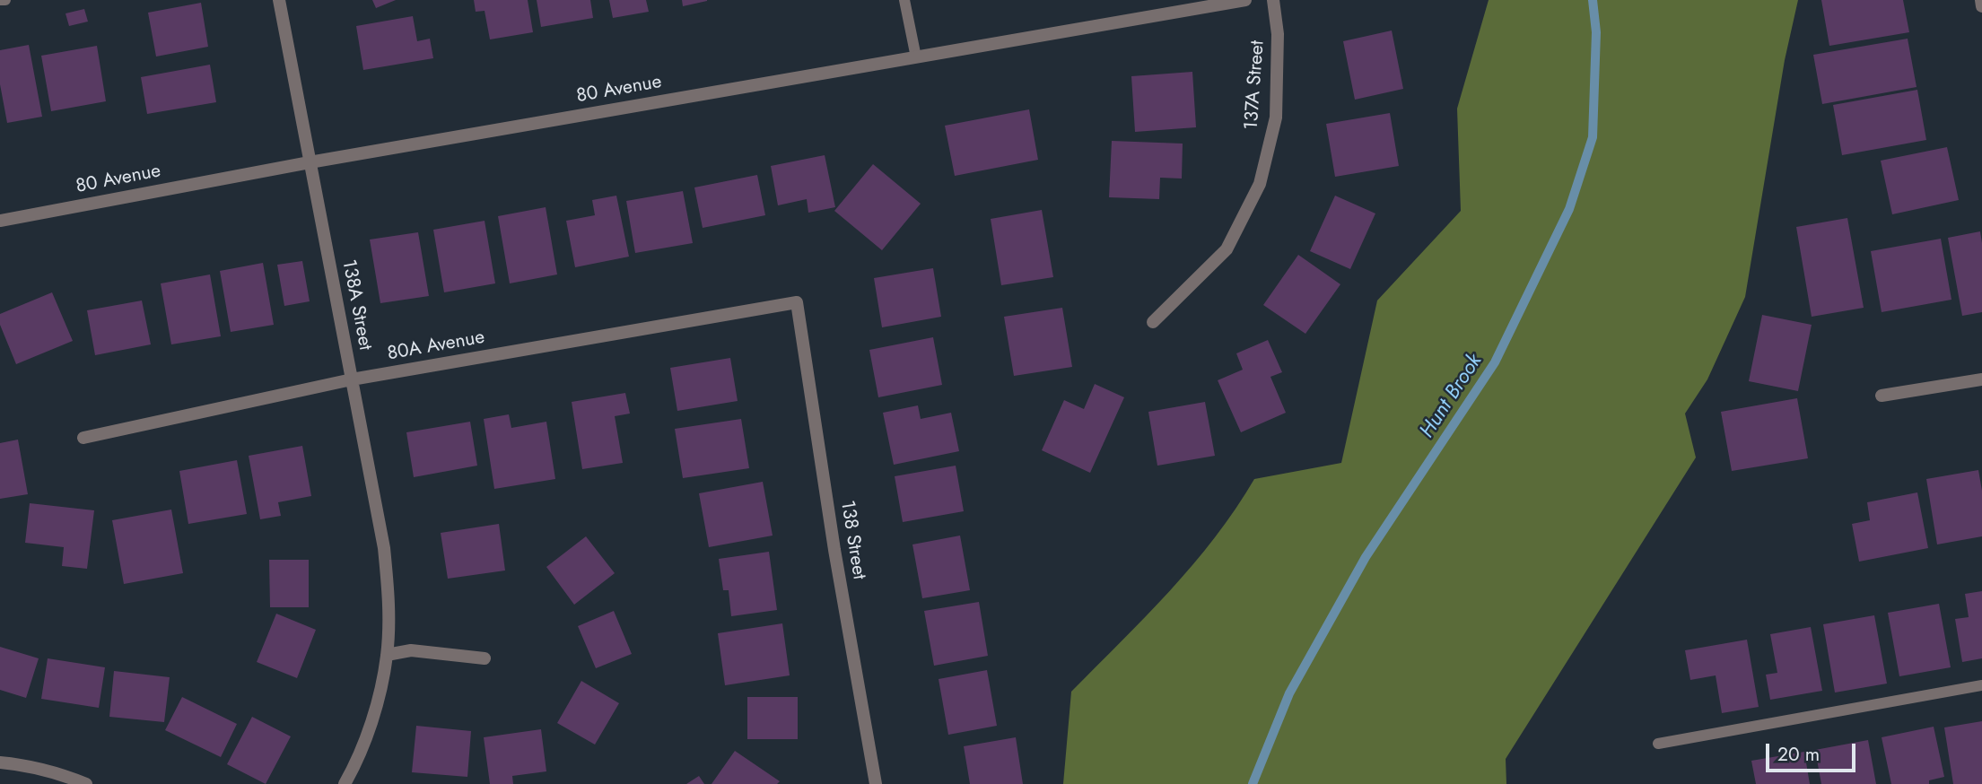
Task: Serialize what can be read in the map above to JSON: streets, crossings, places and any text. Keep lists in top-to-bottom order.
{
  "streets": {
    "street": [
      "137A Street",
      "80 Avenue",
      "138A Street",
      "80A Avenue",
      "138 Street"
    ]
  },
  "crossings": [
    ["80 Avenue", "138A Street"],
    ["138A Street", "80A Avenue"],
    ["80A Avenue", "138 Street"]
  ],
  "water": ["Hunt Brook"],
  "scale_bar": "20 m"
}
